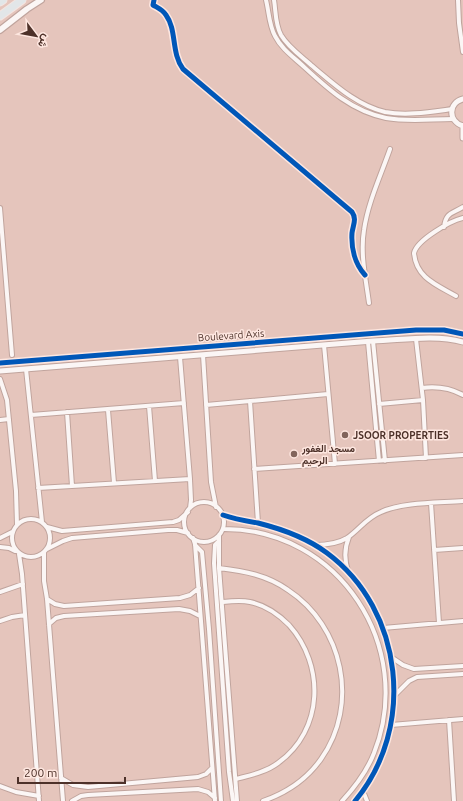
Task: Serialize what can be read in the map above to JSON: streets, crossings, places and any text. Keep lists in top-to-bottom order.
{
  "streets": {
    "street": ["Boulevard Axis"]
  },
  "places": ["JSOOR PROPERTIES", "مسجد الغفور الرحيم"],
  "scale_bar": "200 m",
  "north": "bottom right"
}
